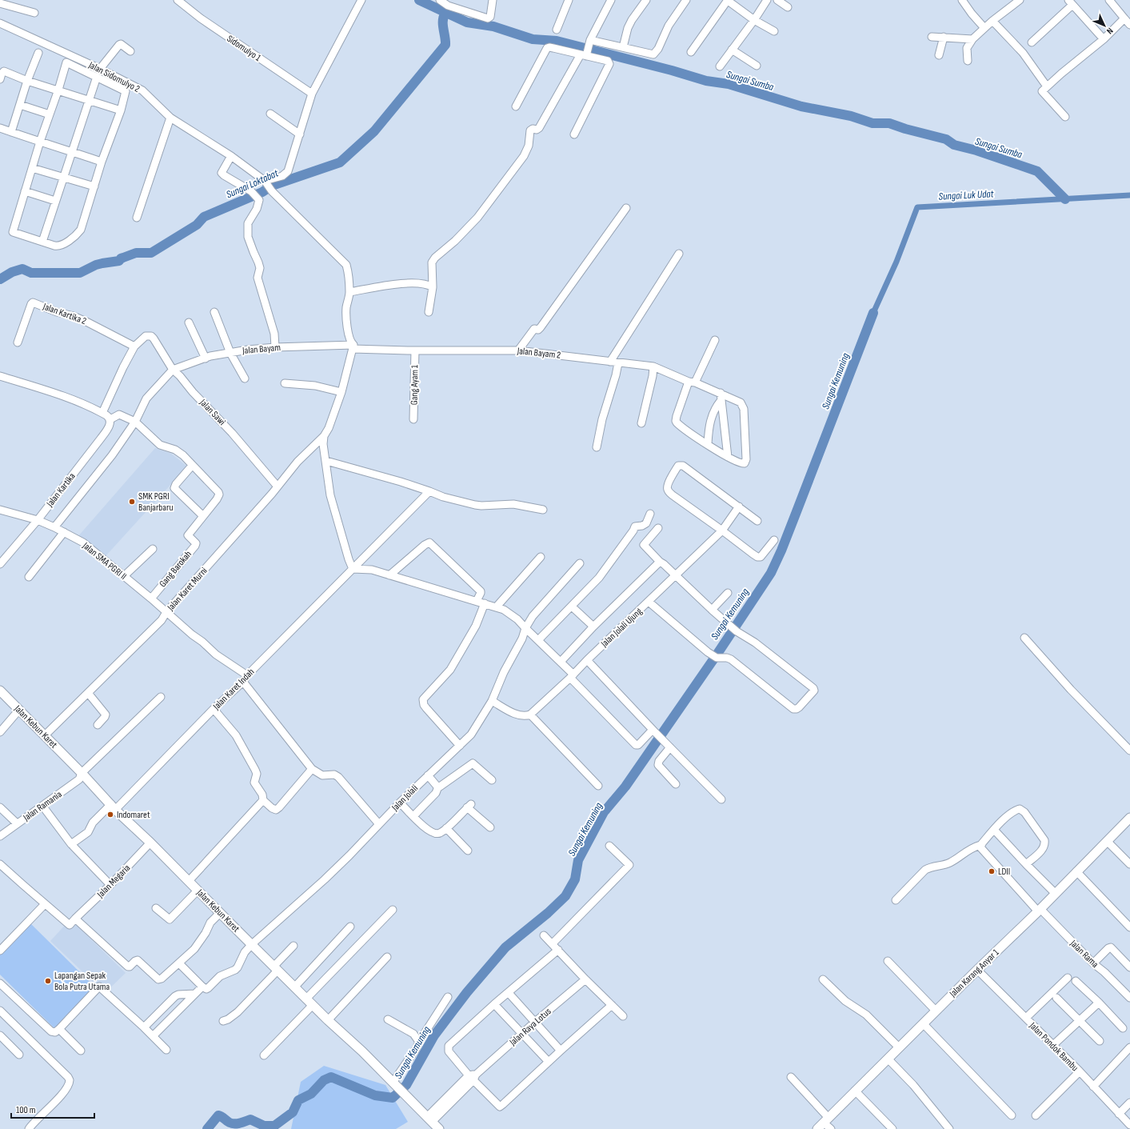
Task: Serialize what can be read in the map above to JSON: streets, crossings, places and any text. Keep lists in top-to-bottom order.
{
  "streets": {
    "main road": ["Jalan Kebun Karet", "Jalan Karang Anyar 1"],
    "street": [
      "Sidomulyo 1",
      "Jalan Sidomulyo 2",
      "Jalan Kartika 2",
      "Jalan Bayam",
      "Jalan Bayam 2",
      "Gang Ayam 1",
      "Jalan Sawi",
      "Jalan Kartika",
      "Jalan SMA PGRI II",
      "Gang Barokah",
      "Jalan Karet Murni",
      "Jalan Jolali Ujung",
      "Jalan Karet Indah",
      "Jalan Jolali",
      "Jalan Ramania",
      "Jalan Megaria",
      "Jalan Rama",
      "Jalan Raya Lotus",
      "Jalan Pondok Bambu"
    ]
  },
  "crossings": [
    ["Jalan Sidomulyo 2", "Jalan Bayam"],
    ["Jalan Sidomulyo 2", "Jalan Bayam 2"],
    ["Jalan Kartika 2", "Jalan Sawi"],
    ["Jalan Bayam", "Jalan Bayam 2"],
    ["Jalan Bayam", "Jalan Sawi"],
    ["Jalan Bayam 2", "Gang Ayam 1"],
    ["Jalan Sawi", "Jalan Karet Murni"],
    ["Jalan Kartika", "Jalan SMA PGRI II"],
    ["Jalan SMA PGRI II", "Gang Barokah"],
    ["Jalan SMA PGRI II", "Jalan Karet Murni"],
    ["Jalan SMA PGRI II", "Jalan Karet Indah"],
    ["Jalan Karet Murni", "Jalan Kebun Karet"],
    ["Jalan Karet Indah", "Jalan Kebun Karet"],
    ["Jalan Kebun Karet", "Jalan Jolali"],
    ["Jalan Kebun Karet", "Jalan Ramania"],
    ["Jalan Kebun Karet", "Jalan Megaria"],
    ["Jalan Kebun Karet", "Jalan Raya Lotus"],
    ["Jalan Rama", "Jalan Karang Anyar 1"],
    ["Jalan Karang Anyar 1", "Jalan Pondok Bambu"]
  ],
  "water": [
    "Sungai Sumba",
    "Sungai Loktabat",
    "Sungai Luk Udat",
    "Sungai Kemuning"
  ],
  "places": [
    "SMK PGRI Banjarbaru",
    "Indomaret",
    "LDII",
    "Lapangan Sepak Bola Putra Utama"
  ],
  "scale_bar": "100 m",
  "north": "bottom right"
}
